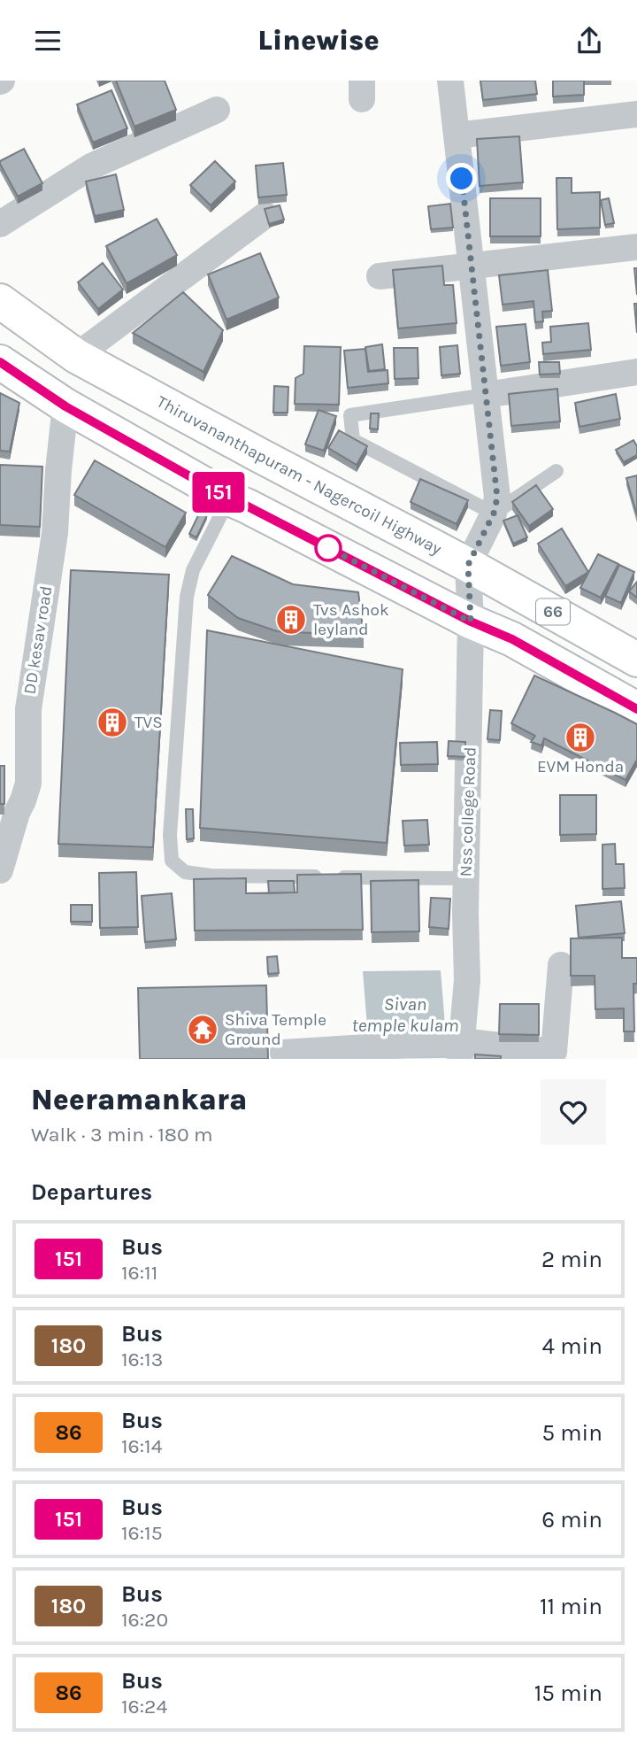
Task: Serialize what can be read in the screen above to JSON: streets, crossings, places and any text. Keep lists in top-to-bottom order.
{
  "streets": {
    "main road": ["Thiruvananthapuram - Nagercoil Highway", "66"],
    "street": ["DD kesav road", "Nss college Road"]
  },
  "crossings": [
    ["Thiruvananthapuram - Nagercoil Highway", "Nss college Road"]
  ],
  "water": ["Sivan temple kulam"],
  "places": {
    "building": ["Tvs Ashok leyland", "TVS", "EVM Honda"],
    "temple": ["Shiva Temple Ground"]
  },
  "lines": ["bus line 151"],
  "page": {
    "header": "Linewise",
    "on_map": "151",
    "heading": [
      ["Neeramankara", "Walk · 3 min · 180 m"],
      "Departures"
    ],
    "list": [
      {
        "mark": "151",
        "name": "Bus",
        "note": "16:11",
        "value": "2 min"
      },
      {
        "mark": "180",
        "name": "Bus",
        "note": "16:13",
        "value": "4 min"
      },
      {
        "mark": "86",
        "name": "Bus",
        "note": "16:14",
        "value": "5 min"
      },
      {
        "mark": "151",
        "name": "Bus",
        "note": "16:15",
        "value": "6 min"
      },
      {
        "mark": "180",
        "name": "Bus",
        "note": "16:20",
        "value": "11 min"
      },
      {
        "mark": "86",
        "name": "Bus",
        "note": "16:24",
        "value": "15 min"
      }
    ]
  }
}
